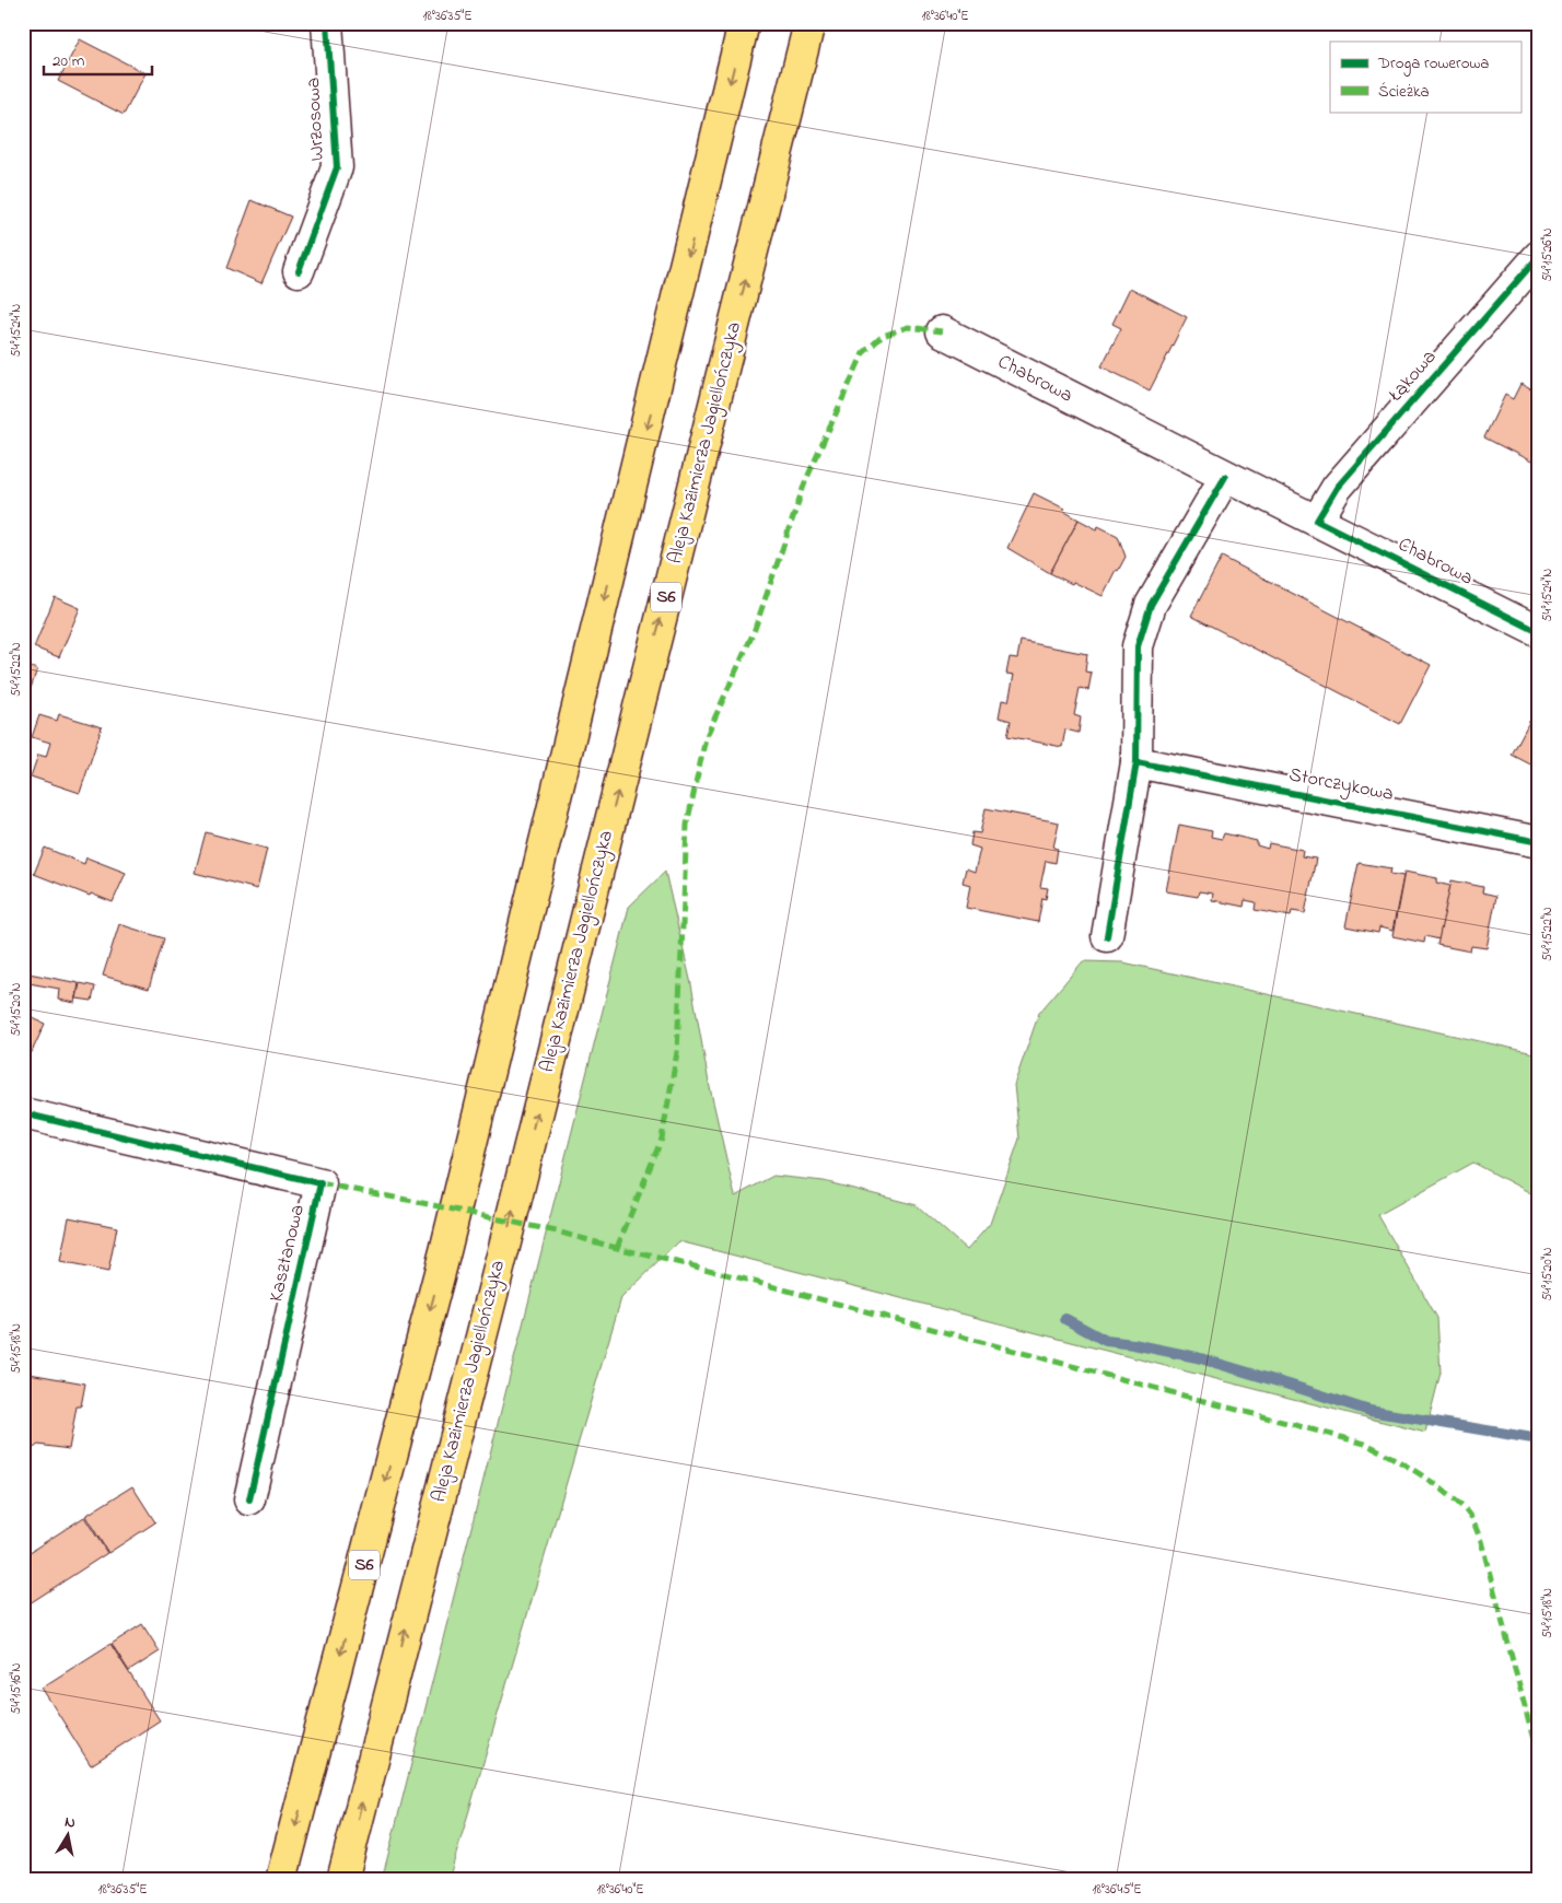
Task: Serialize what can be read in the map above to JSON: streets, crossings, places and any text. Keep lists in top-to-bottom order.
{
  "streets": {
    "highway": ["Aleja Kazimierza Jagiellończyka", "S6"],
    "street": [
      "Wrzosowa",
      "Łąkowa",
      "Chabrowa",
      "Storczykowa",
      "Kasztanowa"
    ]
  },
  "crossings": [
    ["Łąkowa", "Chabrowa"]
  ],
  "legend": ["Droga rowerowa", "Ścieżka"],
  "scale_bar": "20 m",
  "north": "top",
  "coordinates": [
    "18°36'35\"E",
    "18°36'40\"E",
    "54°15'26\"N",
    "54°15'24\"N",
    "54°15'22\"N",
    "54°15'20\"N",
    "54°15'18\"N",
    "54°15'16\"N",
    "18°36'45\"E"
  ]
}
